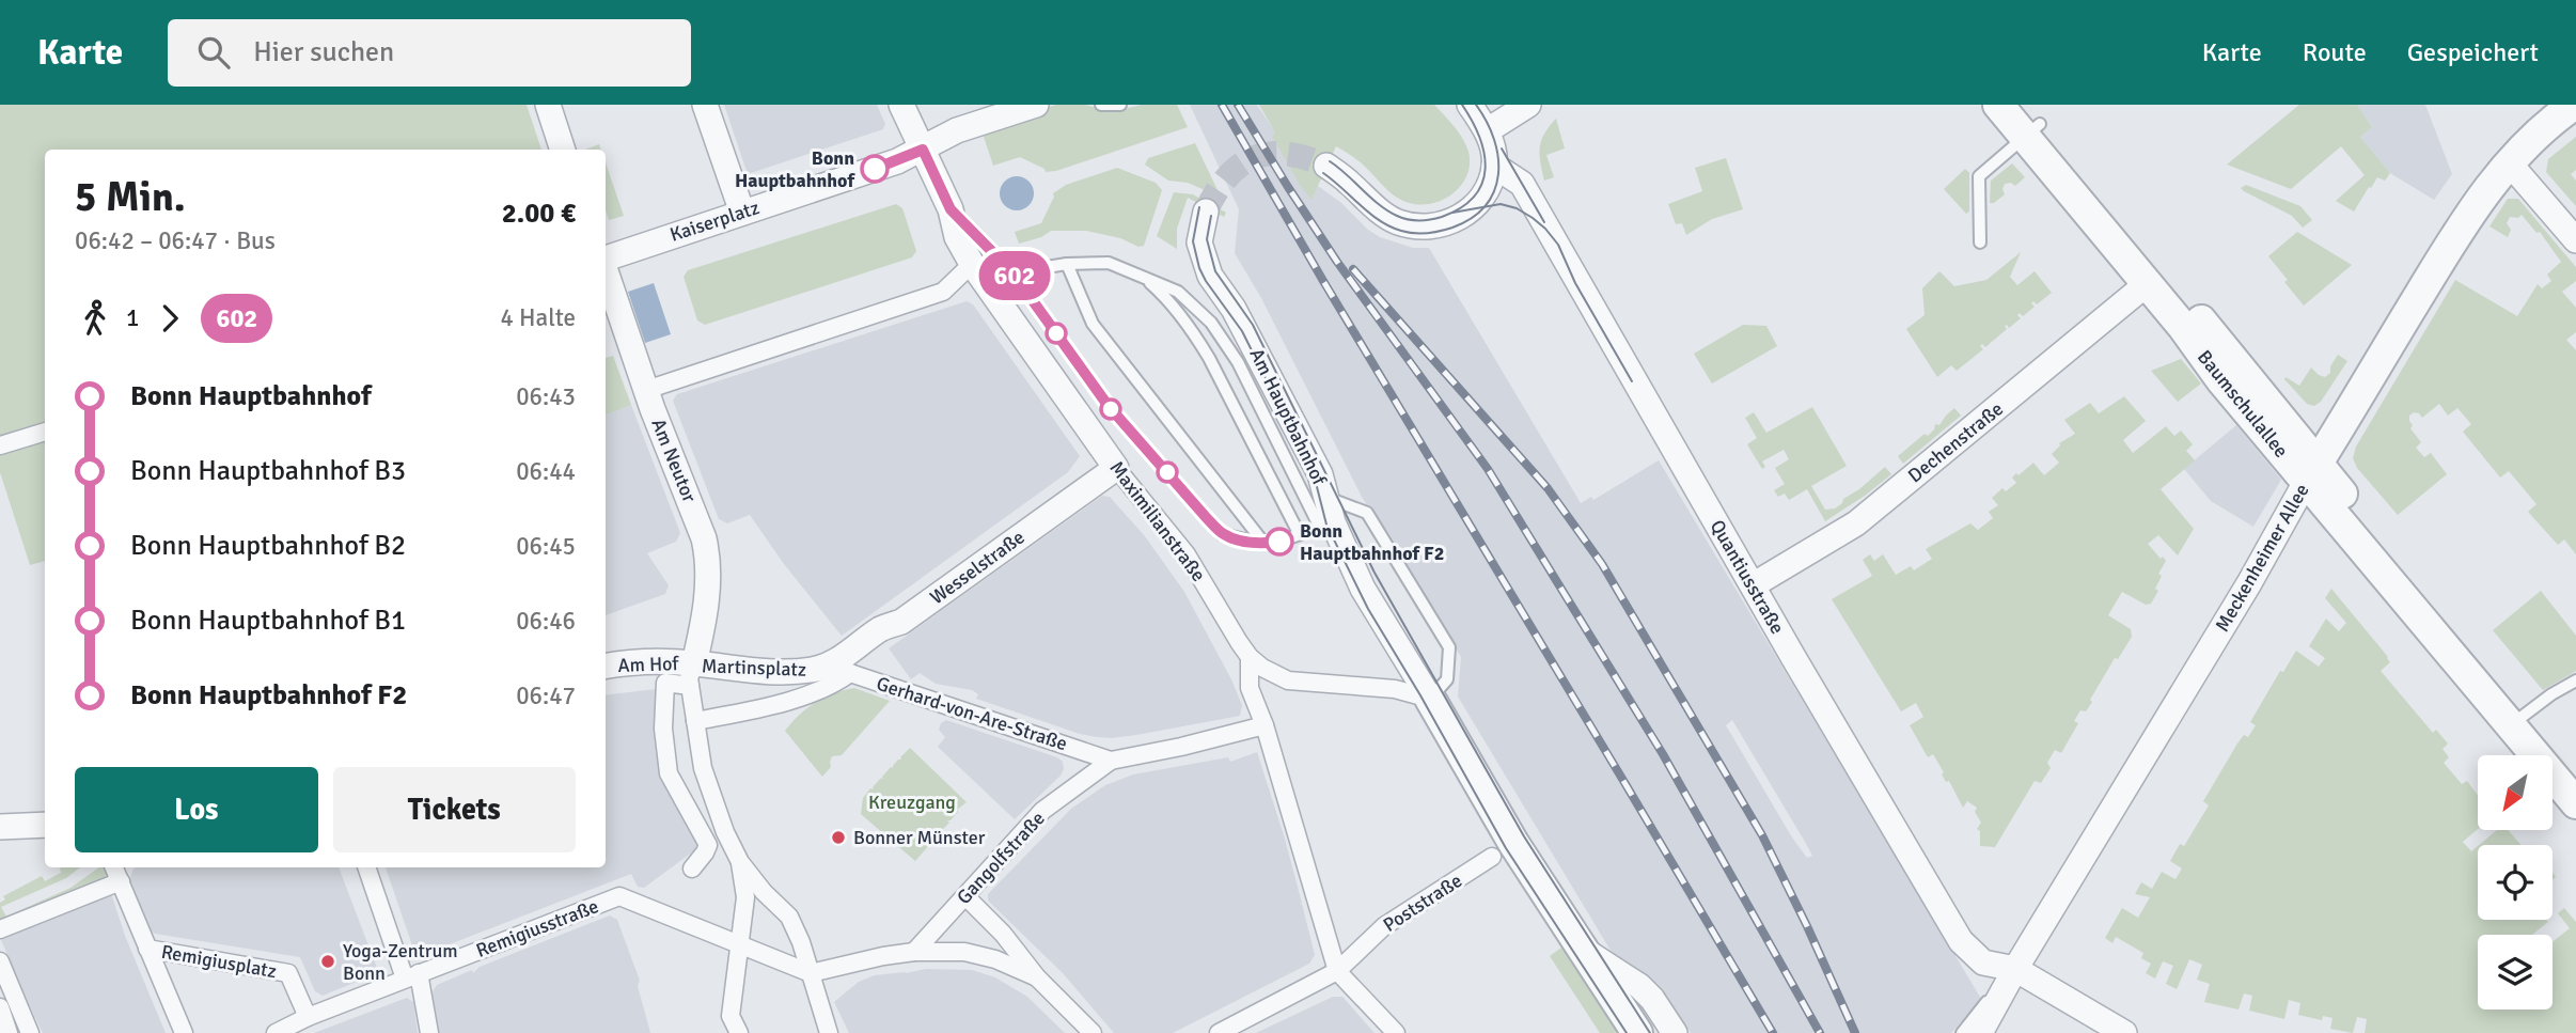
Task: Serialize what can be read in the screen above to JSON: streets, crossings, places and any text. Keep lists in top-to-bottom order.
{
  "streets": {
    "street": [
      "Kaiserplatz",
      "Baumschulallee",
      "Am Hauptbahnhof",
      "Dechenstraße",
      "Am Neutor",
      "Maximilianstraße",
      "Meckenheimer Allee",
      "Wesselstraße",
      "Quantiusstraße",
      "Am Hof",
      "Martinsplatz",
      "Gerhard-von-Are-Straße",
      "Gangolfstraße",
      "Poststraße",
      "Remigiusstraße",
      "Remigiusplatz"
    ]
  },
  "crossings": [
    ["Kaiserplatz", "Maximilianstraße"],
    ["Baumschulallee", "Dechenstraße"],
    ["Baumschulallee", "Meckenheimer Allee"],
    ["Dechenstraße", "Quantiusstraße"],
    ["Am Neutor", "Am Hof"],
    ["Am Neutor", "Martinsplatz"],
    ["Maximilianstraße", "Wesselstraße"],
    ["Maximilianstraße", "Gangolfstraße"],
    ["Maximilianstraße", "Poststraße"],
    ["Meckenheimer Allee", "Quantiusstraße"],
    ["Wesselstraße", "Martinsplatz"],
    ["Wesselstraße", "Gerhard-von-Are-Straße"],
    ["Am Hof", "Martinsplatz"],
    ["Martinsplatz", "Gerhard-von-Are-Straße"],
    ["Gerhard-von-Are-Straße", "Gangolfstraße"],
    ["Remigiusstraße", "Remigiusplatz"]
  ],
  "parks": ["Kreuzgang"],
  "places": [
    "Bonn Hauptbahnhof",
    "Bonn Hauptbahnhof F2",
    "Bonner Münster",
    "Yoga-Zentrum Bonn"
  ],
  "lines": ["bus line 602"],
  "north": "bottom left",
  "page": {
    "header": "Karte",
    "search": "Hier suchen",
    "nav": ["Karte", "Route", "Gespeichert"],
    "on_map": "602",
    "heading": ["5 Min.", "06:42 – 06:47 · Bus", "2.00 €"],
    "legs": ["1", "602", "4 Halte"],
    "list": [
      {
        "name": "Bonn Hauptbahnhof",
        "value": "06:43"
      },
      {
        "name": "Bonn Hauptbahnhof B3",
        "value": "06:44"
      },
      {
        "name": "Bonn Hauptbahnhof B2",
        "value": "06:45"
      },
      {
        "name": "Bonn Hauptbahnhof B1",
        "value": "06:46"
      },
      {
        "name": "Bonn Hauptbahnhof F2",
        "value": "06:47"
      }
    ],
    "buttons": ["Los", "Tickets"]
  }
}
